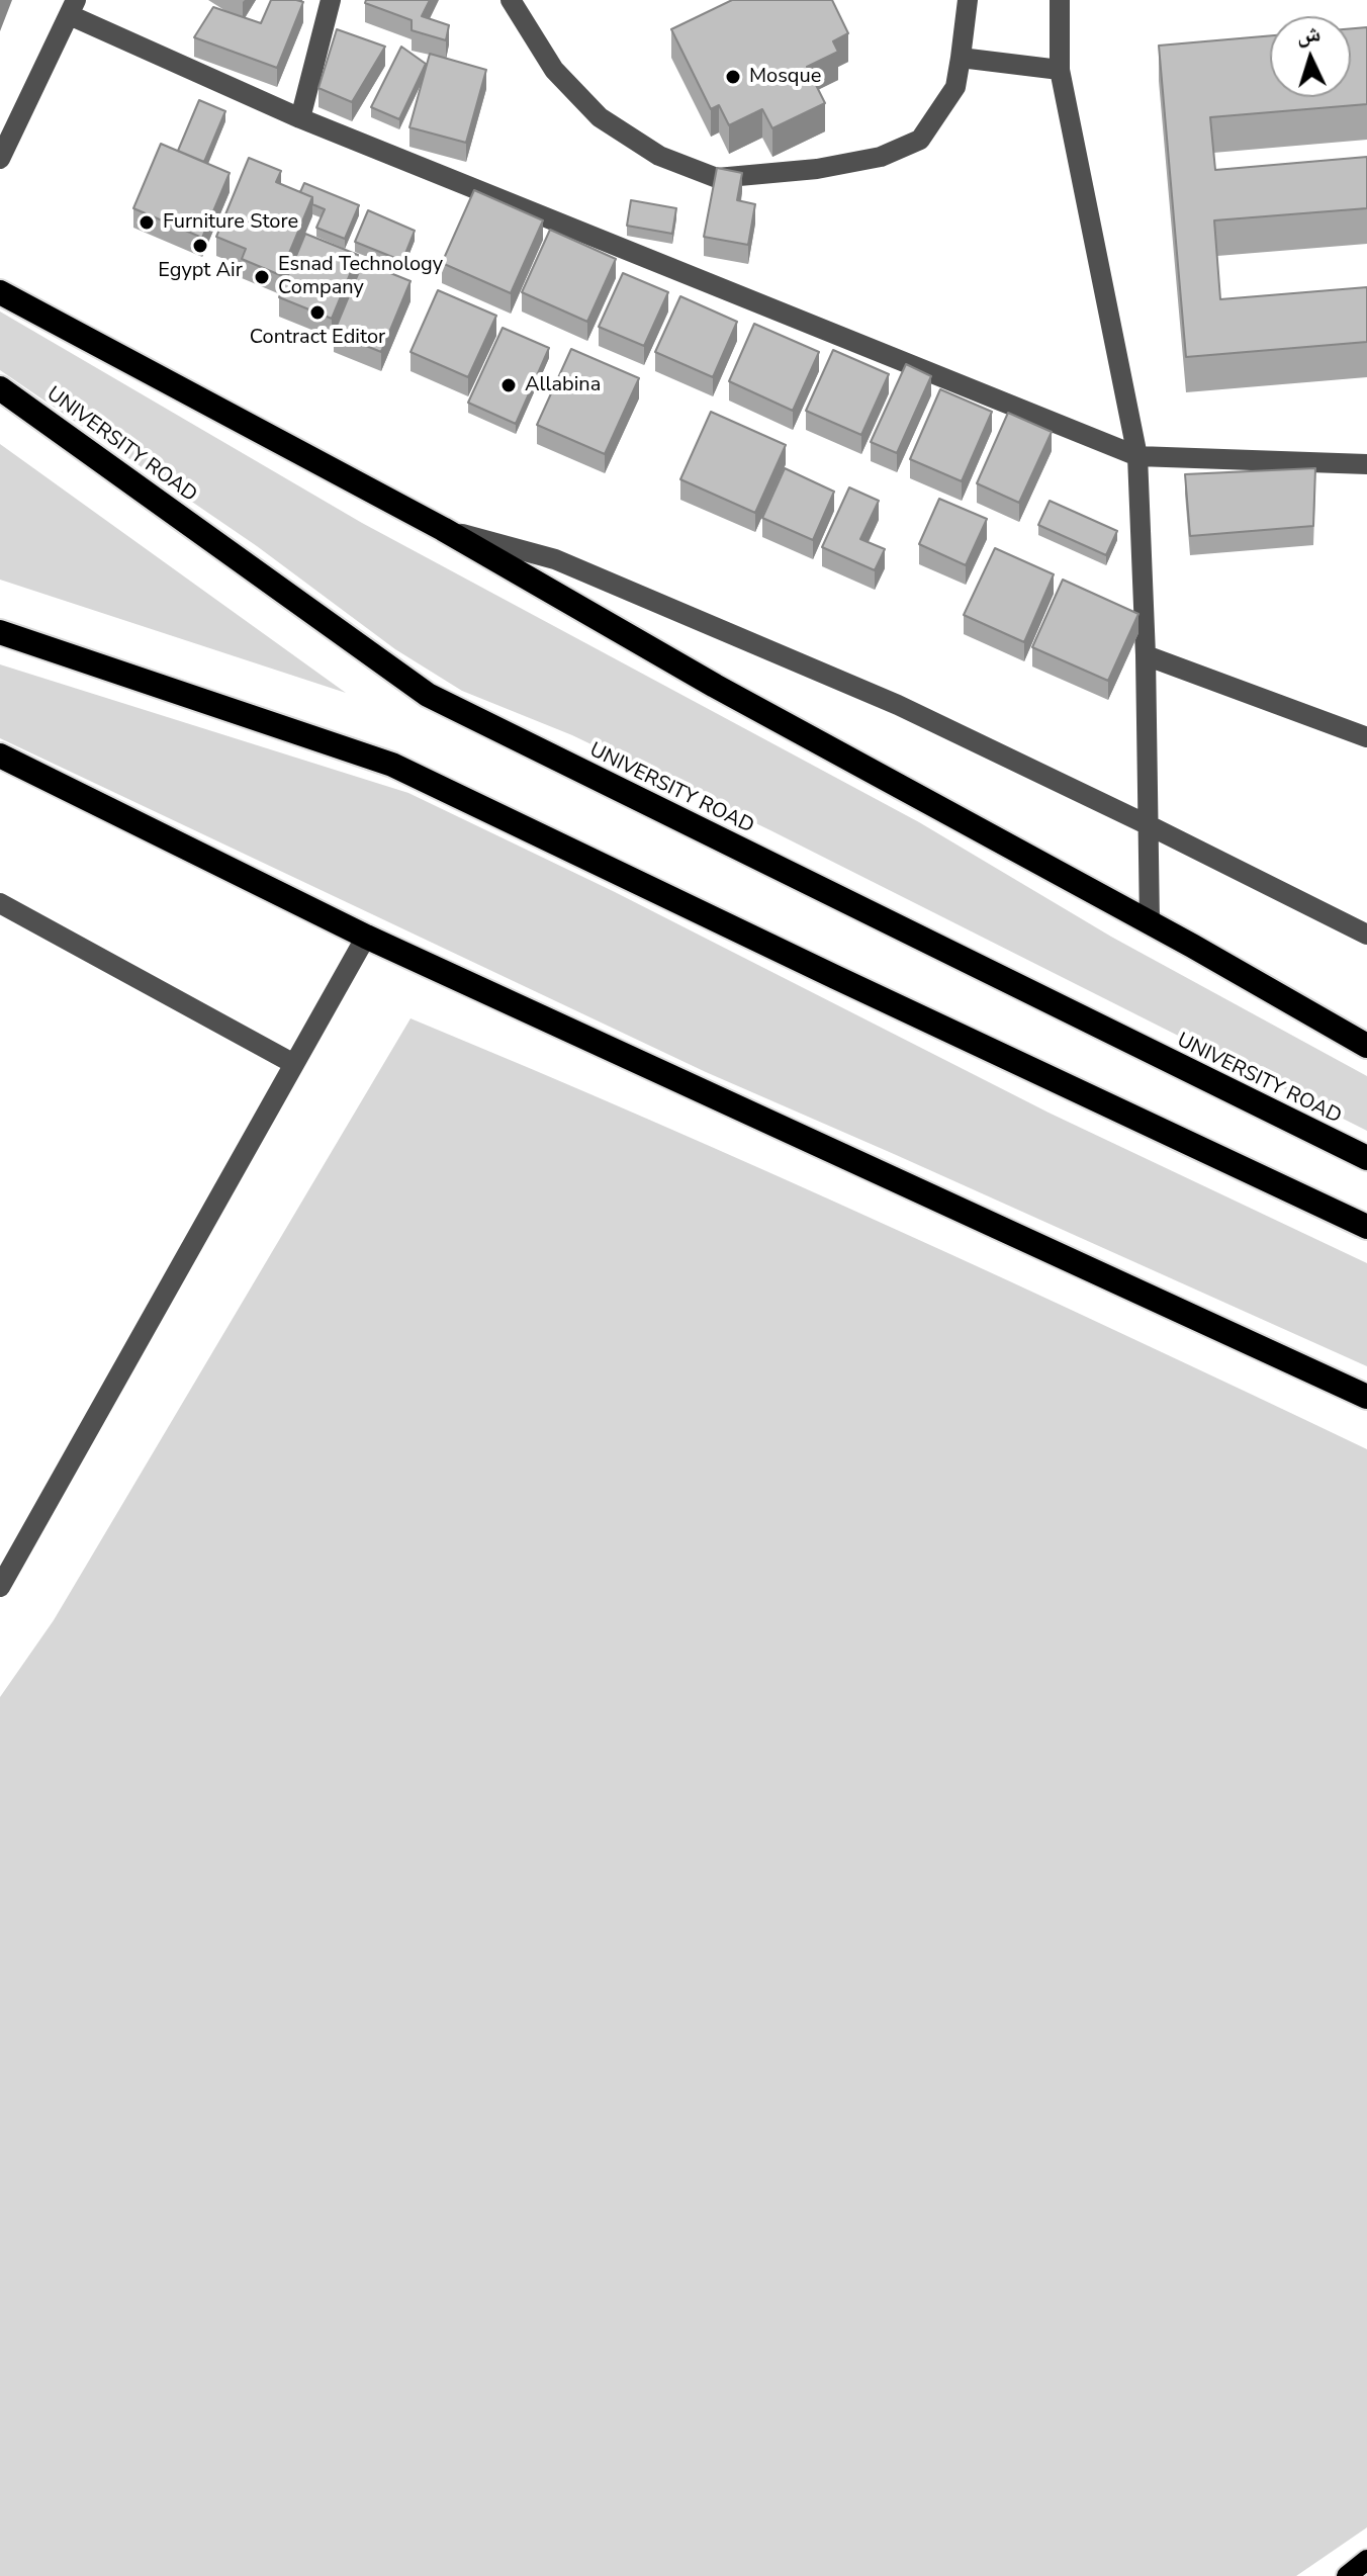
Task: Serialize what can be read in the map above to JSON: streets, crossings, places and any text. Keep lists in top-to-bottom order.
{
  "streets": {
    "highway": ["UNIVERSITY ROAD"]
  },
  "places": [
    "Mosque",
    "Furniture Store",
    "Egypt Air",
    "Esnad Technology Company",
    "Contract Editor",
    "Allabina"
  ],
  "north": "top"
}
